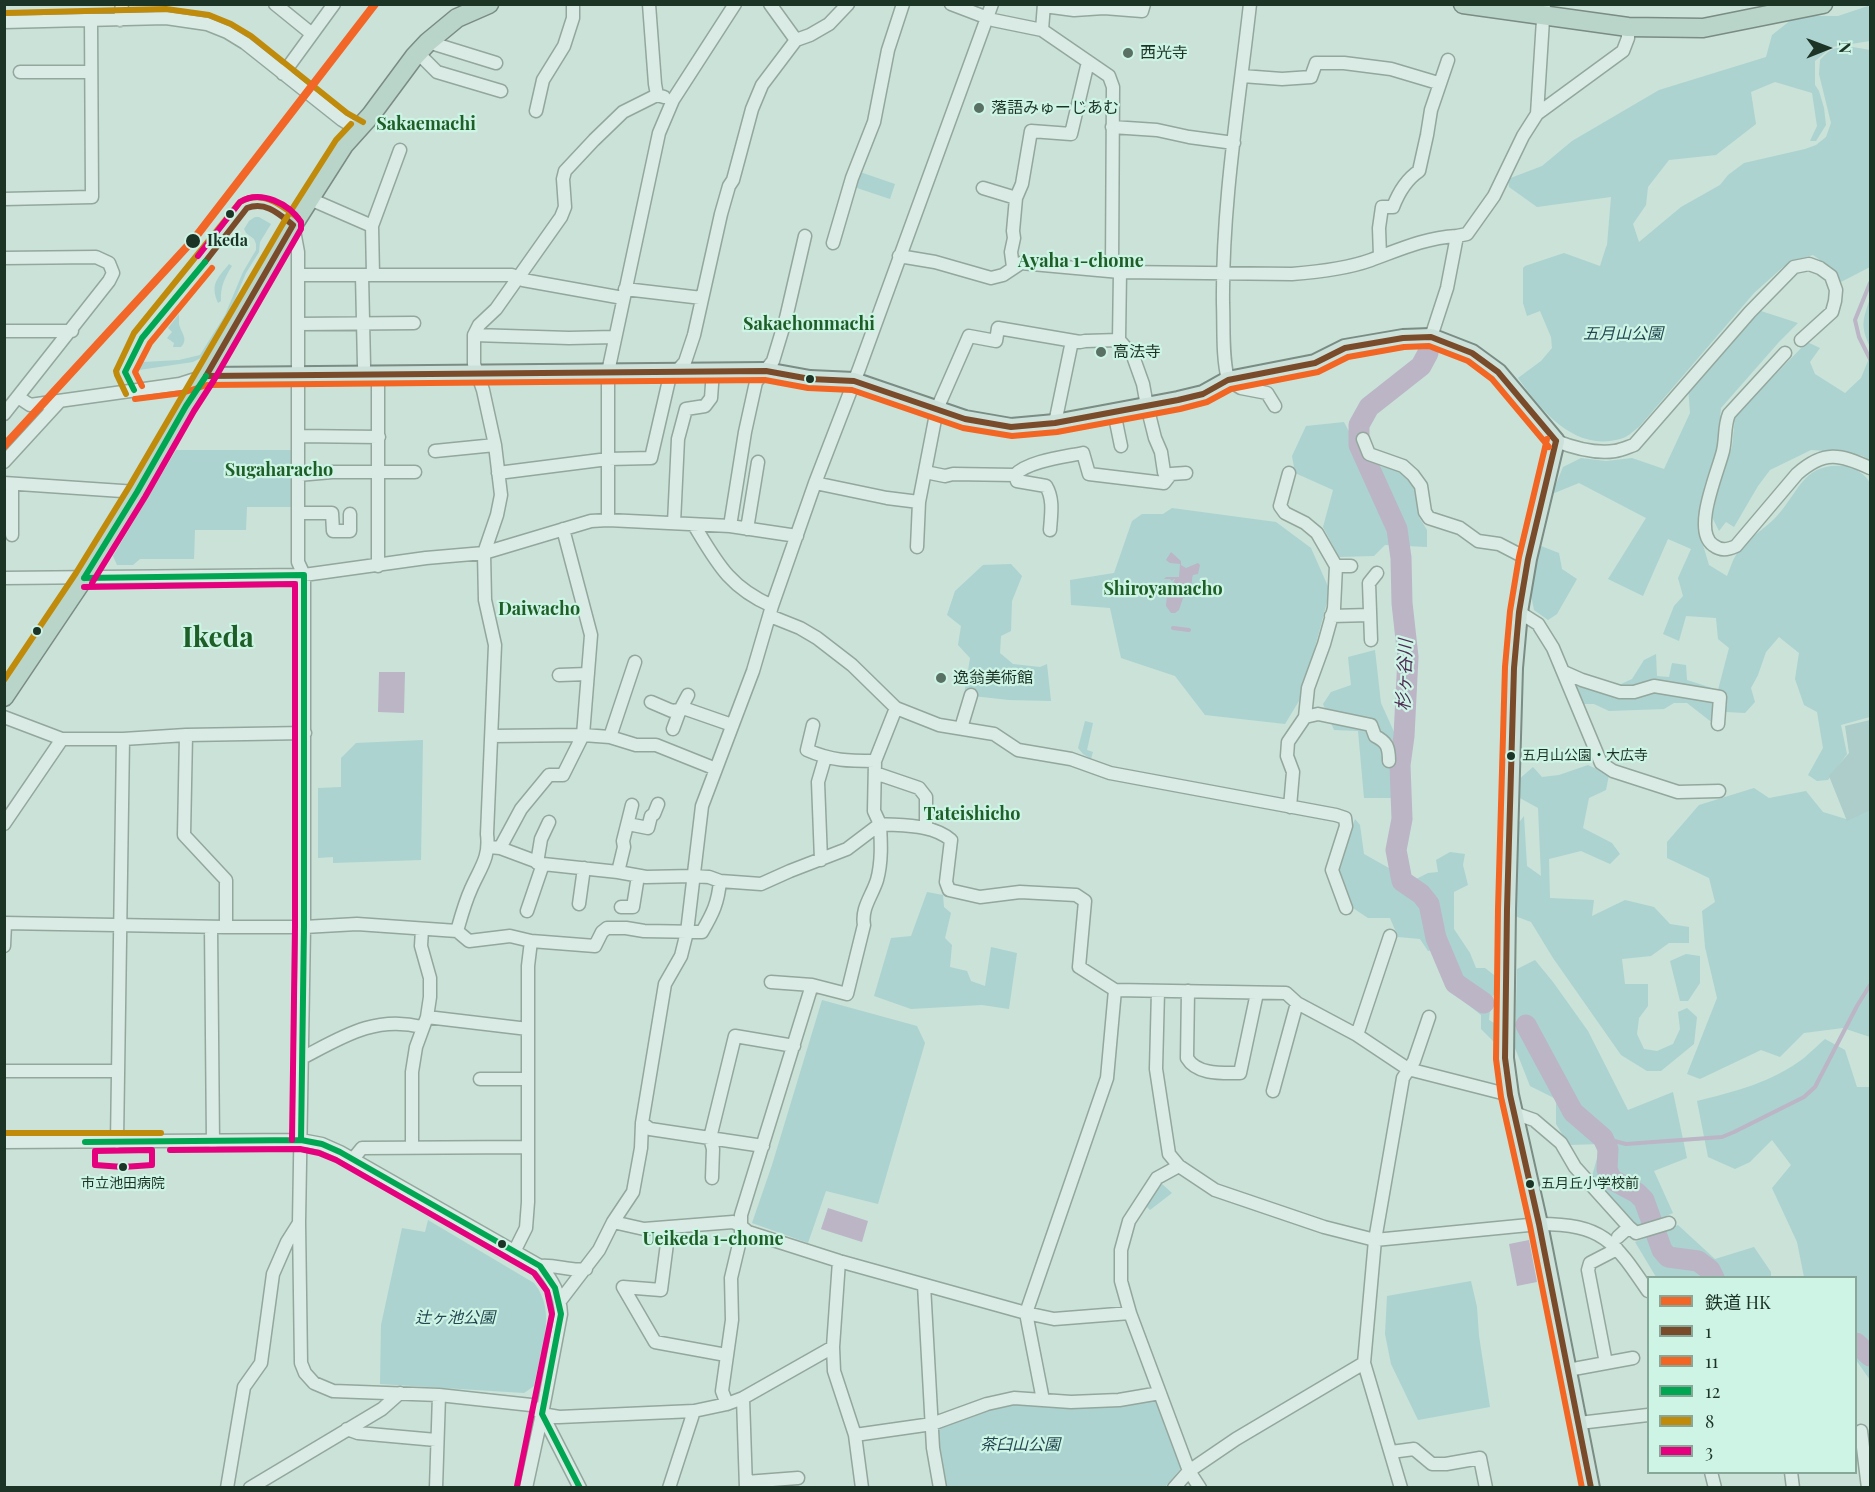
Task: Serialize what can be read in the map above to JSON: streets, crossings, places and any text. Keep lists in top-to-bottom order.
{
  "districts": [
    "Sakaemachi",
    "Ayaha 1-chome",
    "Sakaehonmachi",
    "Sugaharacho",
    "Shiroyamacho",
    "Daiwacho",
    "Ikeda",
    "Tateishicho",
    "Ueikeda 1-chome"
  ],
  "water": ["杉ヶ谷川"],
  "parks": ["五月山公園", "辻ヶ池公園", "茶臼山公園"],
  "places": [
    "西光寺",
    "落語みゅーじあむ",
    "Ikeda",
    "高法寺",
    "逸翁美術館",
    "五月山公園・大広寺",
    "市立池田病院",
    "五月丘小学校前"
  ],
  "lines": [
    "rail line HK",
    "transit line 8",
    "transit line 3",
    "transit line 1",
    "transit line 12",
    "transit line 11"
  ],
  "legend": [
    "鉄道 HK",
    "1",
    "11",
    "12",
    "8",
    "3"
  ],
  "north": "right"
}
